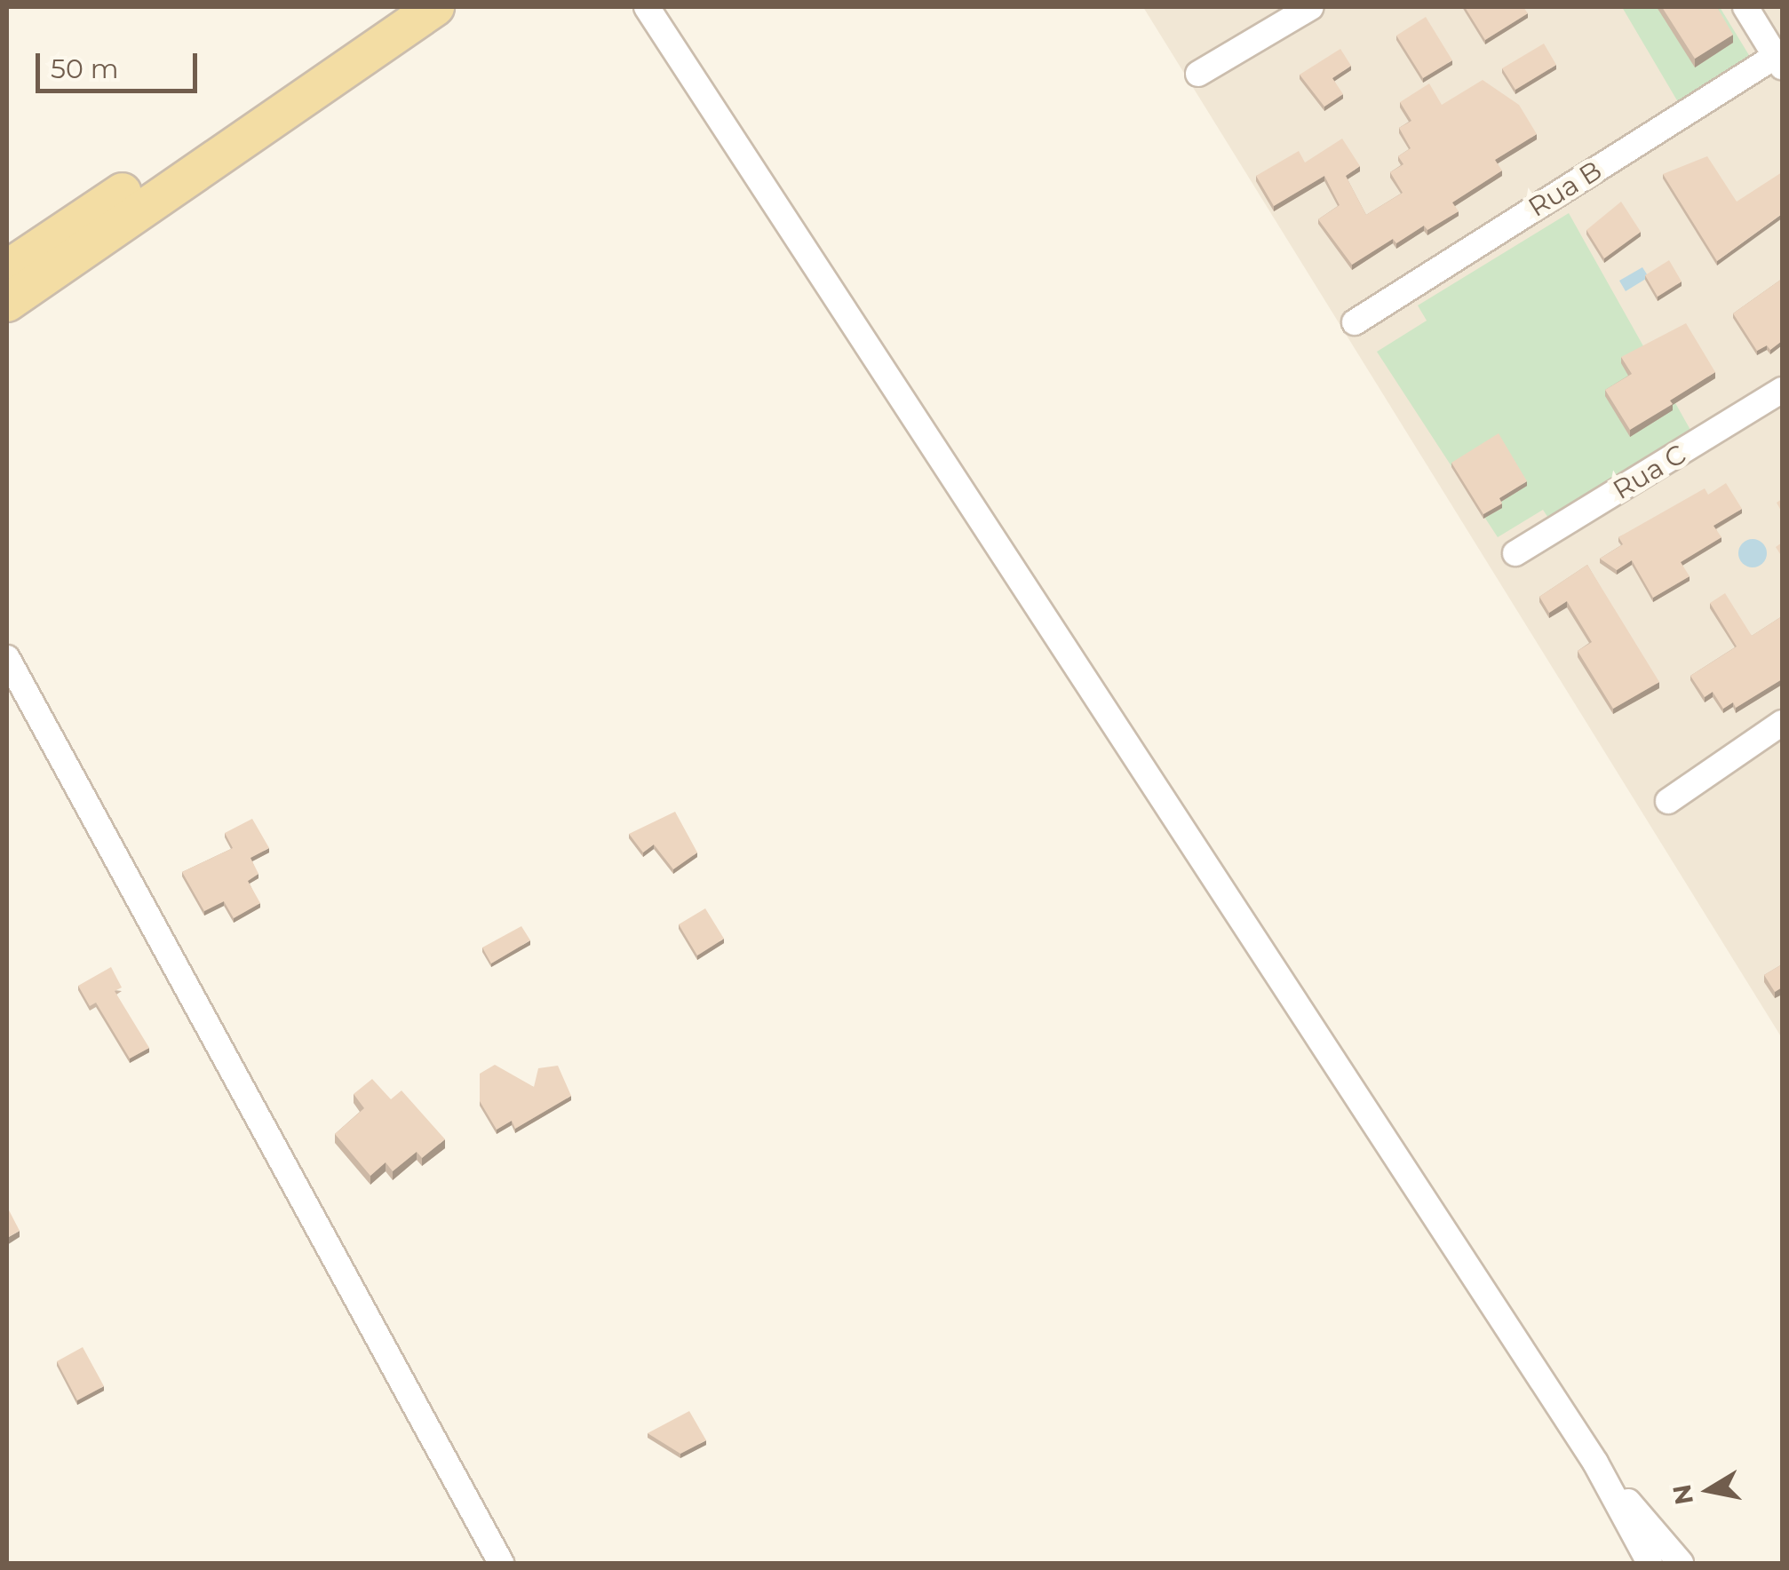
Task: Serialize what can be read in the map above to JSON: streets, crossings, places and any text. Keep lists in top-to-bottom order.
{
  "streets": {
    "street": ["Rua B", "Rua C"]
  },
  "scale_bar": "50 m",
  "north": "left"
}
